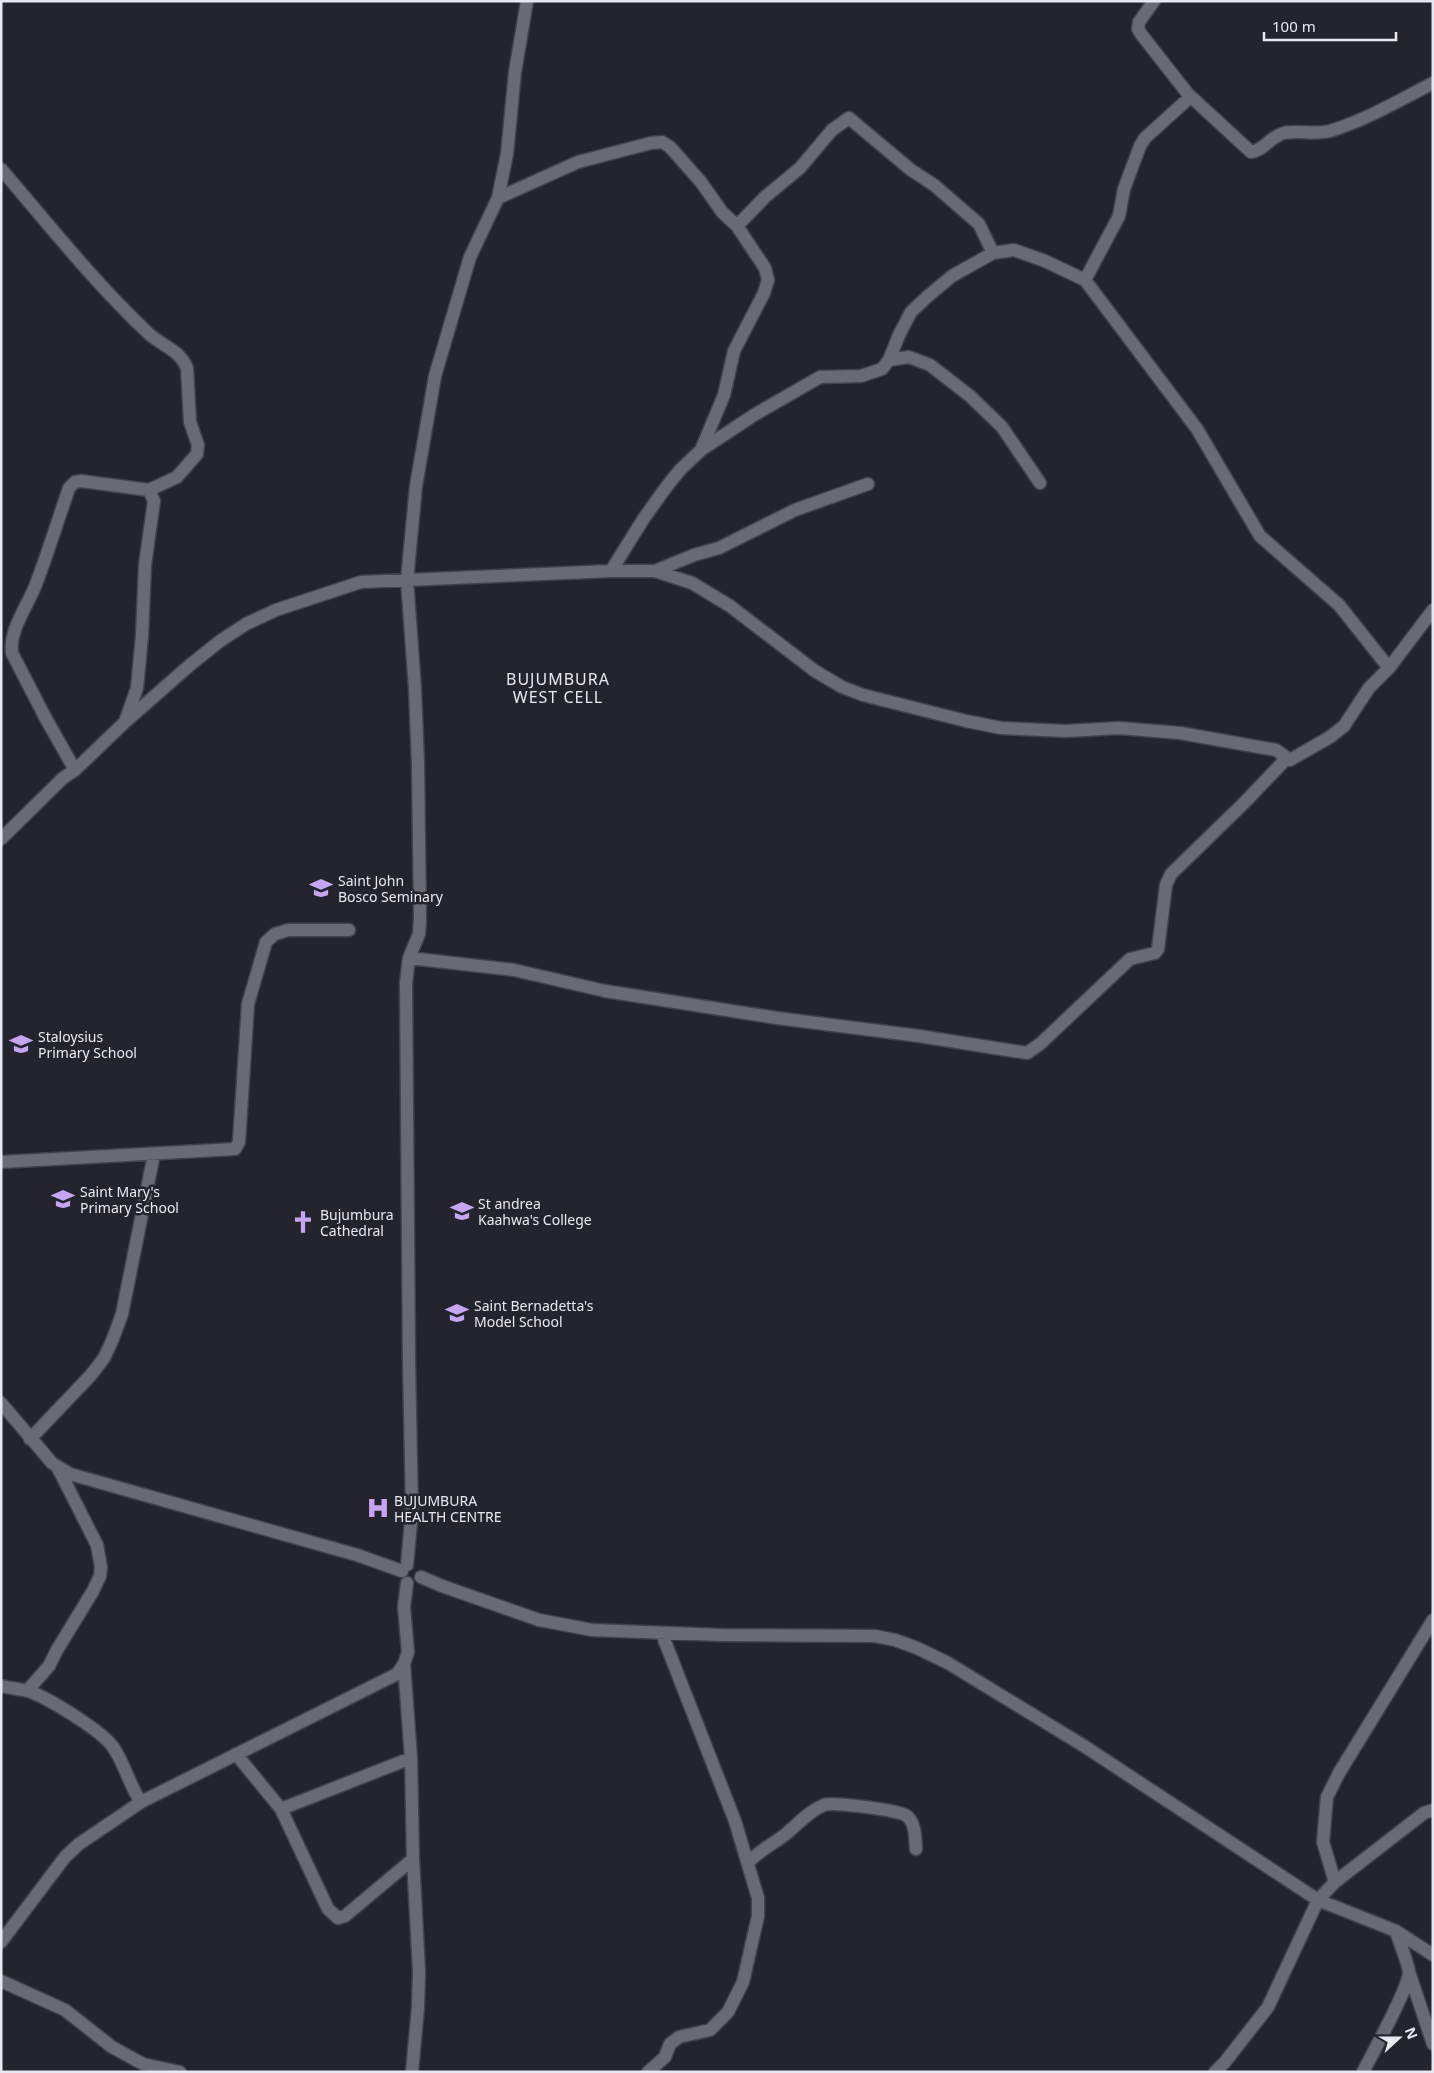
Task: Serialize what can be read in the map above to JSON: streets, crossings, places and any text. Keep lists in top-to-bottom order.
{
  "districts": ["BUJUMBURA WEST CELL"],
  "places": {
    "school or university": [
      "Saint John Bosco Seminary",
      "Staloysius Primary School",
      "Saint Mary's Primary School",
      "St andrea Kaahwa's College",
      "Saint Bernadetta's Model School"
    ],
    "church": ["Bujumbura Cathedral"],
    "hospital": ["BUJUMBURA HEALTH CENTRE"]
  },
  "scale_bar": "100 m",
  "north": "right"
}
